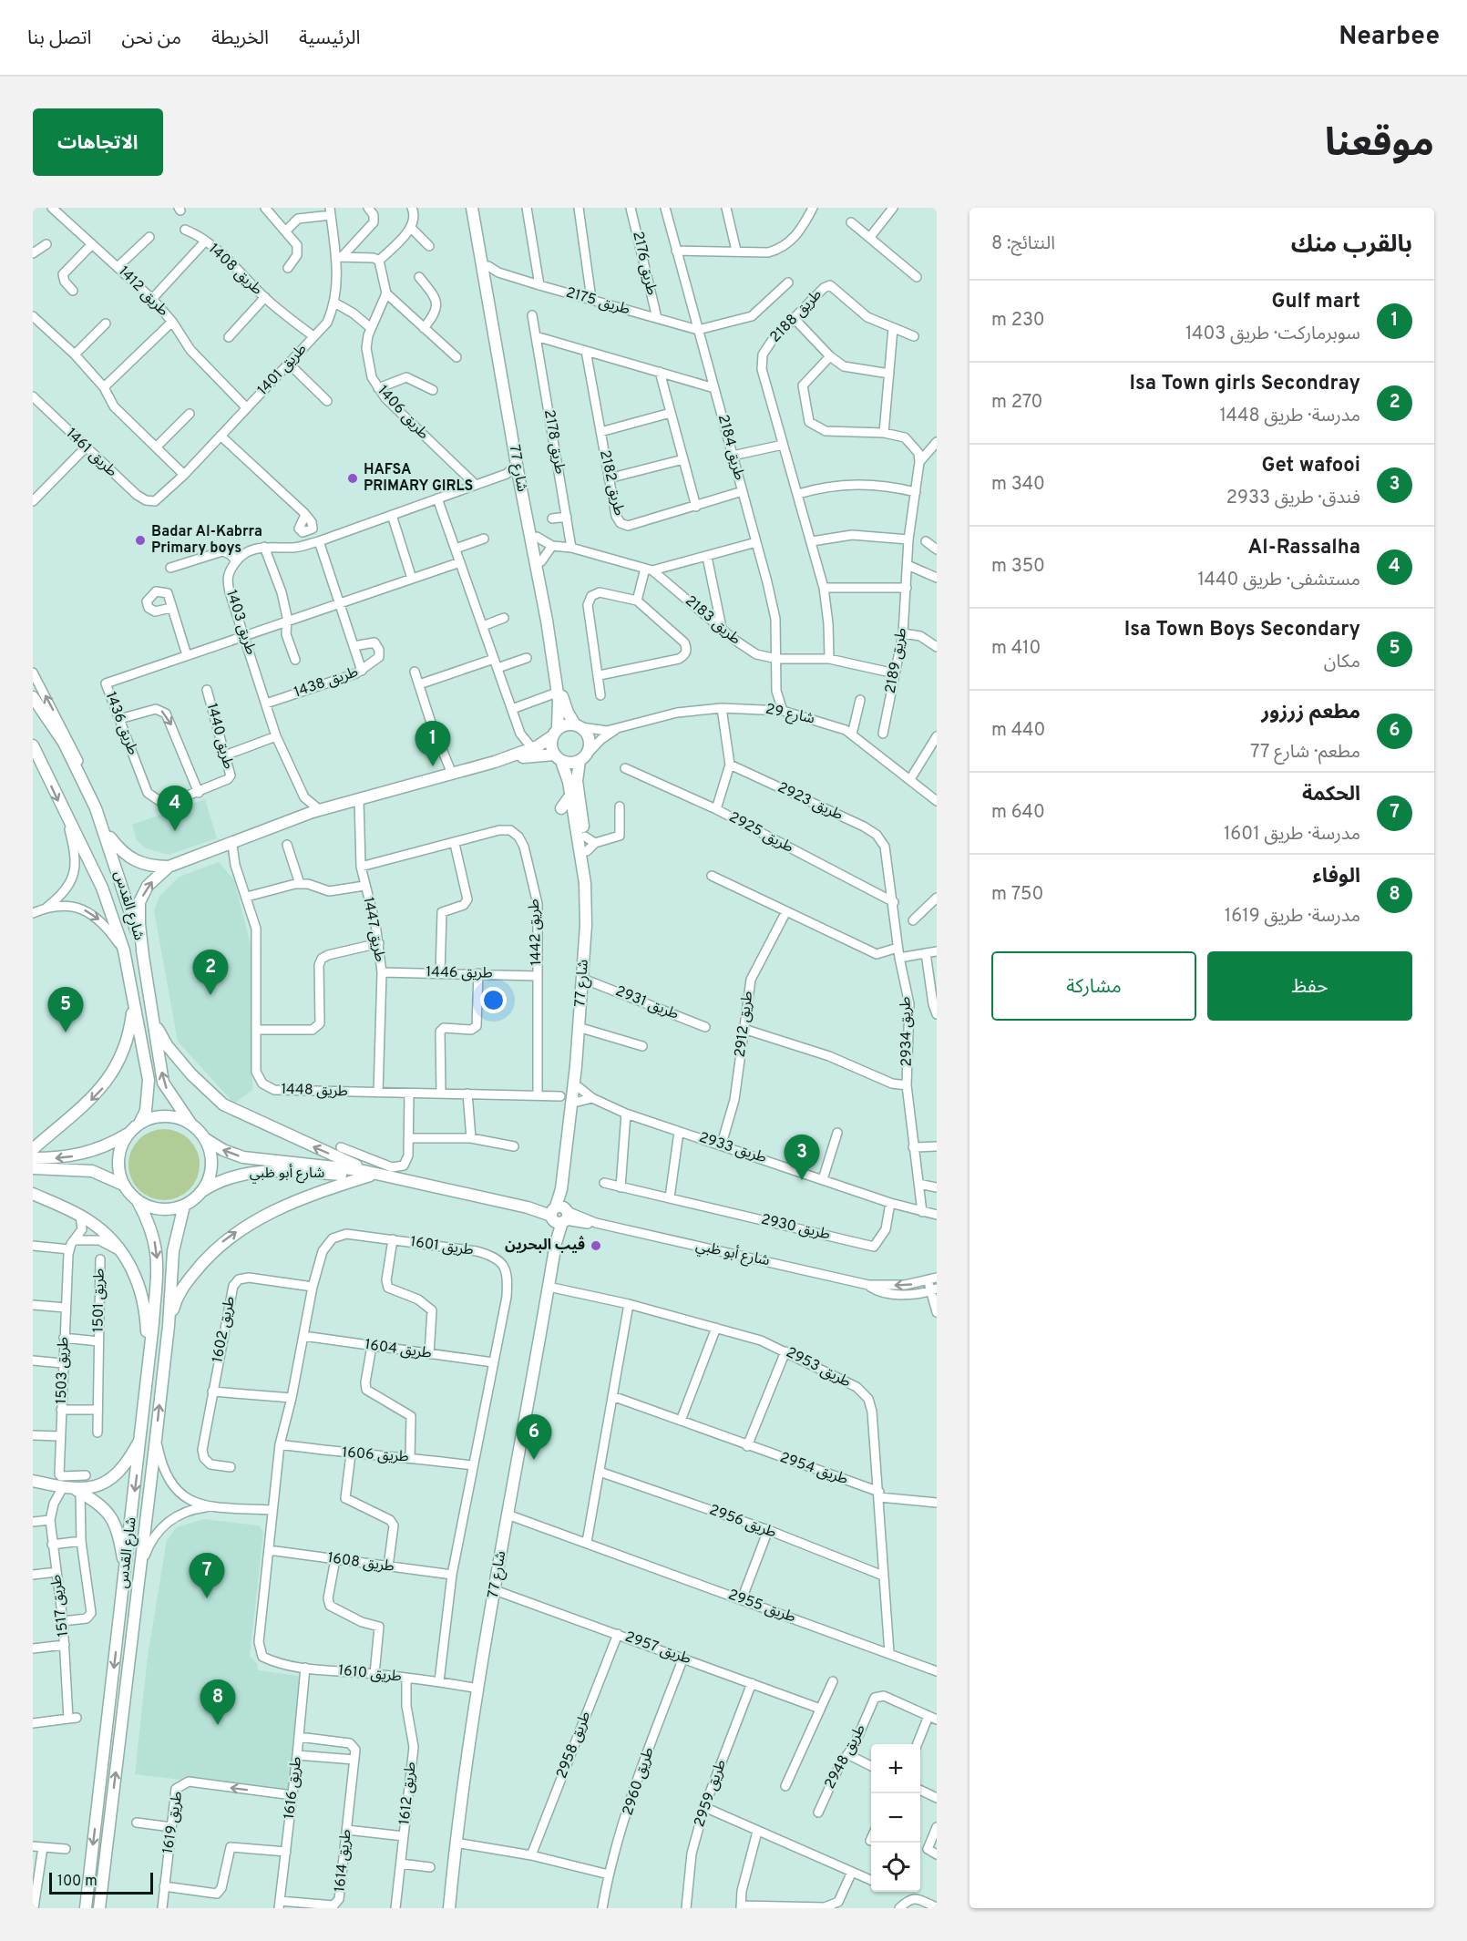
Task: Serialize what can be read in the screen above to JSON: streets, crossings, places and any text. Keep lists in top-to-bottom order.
{
  "streets": {
    "street": [
      "طريق 2176",
      "طريق 1408",
      "طريق 1412",
      "طريق 2175",
      "طريق 2188",
      "طريق 1401",
      "طريق 1406",
      "طريق 2178",
      "طريق 2184",
      "طريق 1461",
      "شارع 77",
      "طريق 2182",
      "طريق 2183",
      "طريق 1403",
      "طريق 2189",
      "طريق 1438",
      "شارع 29",
      "طريق 1436",
      "طريق 1440",
      "طريق 2923",
      "طريق 2925",
      "شارع القدس",
      "طريق 1447",
      "طريق 1442",
      "طريق 1446",
      "طريق 2931",
      "طريق 2912",
      "طريق 2934",
      "طريق 1448",
      "طريق 2933",
      "شارع أبو ظبي",
      "طريق 2930",
      "طريق 1601",
      "طريق 1501",
      "طريق 1602",
      "طريق 1604",
      "طريق 2953",
      "طريق 1503",
      "طريق 1606",
      "طريق 2954",
      "طريق 2956",
      "طريق 1608",
      "طريق 1517",
      "طريق 2955",
      "طريق 2957",
      "طريق 1610",
      "طريق 2958",
      "طريق 2948",
      "طريق 2960",
      "طريق 1616",
      "طريق 1612",
      "طريق 2959",
      "طريق 1619",
      "طريق 1614"
    ]
  },
  "crossings": [
    ["طريق 2176", "طريق 2175"],
    ["طريق 1408", "طريق 1412"],
    ["طريق 1408", "طريق 1401"],
    ["طريق 1412", "طريق 1401"],
    ["طريق 2175", "طريق 2184"],
    ["طريق 2175", "شارع 77"],
    ["طريق 1401", "طريق 1461"],
    ["طريق 2178", "طريق 2183"],
    ["طريق 2184", "طريق 2182"],
    ["طريق 2184", "طريق 2183"],
    ["طريق 2184", "شارع 29"],
    ["شارع 77", "طريق 2183"],
    ["شارع 77", "شارع 29"],
    ["شارع 77", "طريق 2931"],
    ["شارع 77", "طريق 1448"],
    ["شارع 77", "طريق 2933"],
    ["شارع 77", "شارع أبو ظبي"],
    ["شارع 77", "طريق 2953"],
    ["شارع 77", "طريق 2955"],
    ["شارع 77", "طريق 2957"],
    ["شارع 77", "طريق 1610"],
    ["طريق 1403", "طريق 1438"],
    ["طريق 1403", "طريق 1436"],
    ["طريق 1436", "طريق 1440"],
    ["طريق 2923", "طريق 2934"],
    ["طريق 2925", "طريق 2934"],
    ["شارع القدس", "شارع أبو ظبي"],
    ["طريق 1447", "طريق 1442"],
    ["طريق 1447", "طريق 1446"],
    ["طريق 1447", "طريق 1448"],
    ["طريق 1442", "طريق 1446"],
    ["طريق 1442", "طريق 1448"],
    ["طريق 2912", "طريق 2933"],
    ["طريق 2934", "طريق 2933"],
    ["طريق 1448", "طريق 2933"],
    ["طريق 2933", "طريق 2930"],
    ["طريق 1601", "طريق 1602"],
    ["طريق 1601", "طريق 1604"],
    ["طريق 1601", "طريق 1606"],
    ["طريق 1601", "طريق 1608"],
    ["طريق 1601", "طريق 1610"],
    ["طريق 1501", "طريق 1503"],
    ["طريق 2953", "طريق 2954"],
    ["طريق 2953", "طريق 2956"],
    ["طريق 2953", "طريق 2955"],
    ["طريق 2957", "طريق 2958"],
    ["طريق 2957", "طريق 2960"],
    ["طريق 2957", "طريق 2959"],
    ["طريق 1610", "طريق 1616"],
    ["طريق 1610", "طريق 1612"],
    ["طريق 1616", "طريق 1619"],
    ["طريق 1616", "طريق 1614"]
  ],
  "places": ["HAFSA PRIMARY GIRLS", "Badar Al-Kabrra Primary boys", "ڤيب البحرين"],
  "scale_bar": "100 m",
  "page": {
    "header": "Nearbee",
    "nav": [
      "الرئيسية",
      "الخريطة",
      "من نحن",
      "اتصل بنا"
    ],
    "title": "موقعنا",
    "buttons": [
      "الاتجاهات",
      ["حفظ", "مشاركة"]
    ],
    "heading": ["بالقرب منك", "النتائج: 8"],
    "list": [
      {
        "mark": "1",
        "name": "Gulf mart",
        "note": "سوبرماركت · طريق 1403",
        "value": "230 m"
      },
      {
        "mark": "2",
        "name": "Isa Town girls Secondray",
        "note": "مدرسة · طريق 1448",
        "value": "270 m"
      },
      {
        "mark": "3",
        "name": "Get wafooi",
        "note": "فندق · طريق 2933",
        "value": "340 m"
      },
      {
        "mark": "4",
        "name": "Al-Rassalha",
        "note": "مستشفى · طريق 1440",
        "value": "350 m"
      },
      {
        "mark": "5",
        "name": "Isa Town Boys Secondary",
        "note": "مكان",
        "value": "410 m"
      },
      {
        "mark": "6",
        "name": "مطعم زرزور",
        "note": "مطعم · شارع 77",
        "value": "440 m"
      },
      {
        "mark": "7",
        "name": "الحكمة",
        "note": "مدرسة · طريق 1601",
        "value": "640 m"
      },
      {
        "mark": "8",
        "name": "الوفاء",
        "note": "مدرسة · طريق 1619",
        "value": "750 m"
      }
    ],
    "pins": [
      "1",
      "4",
      "2",
      "5",
      "3",
      "6",
      "7",
      "8"
    ],
    "map_buttons": ["+", "−"],
    "scale": "100 m"
  }
}
